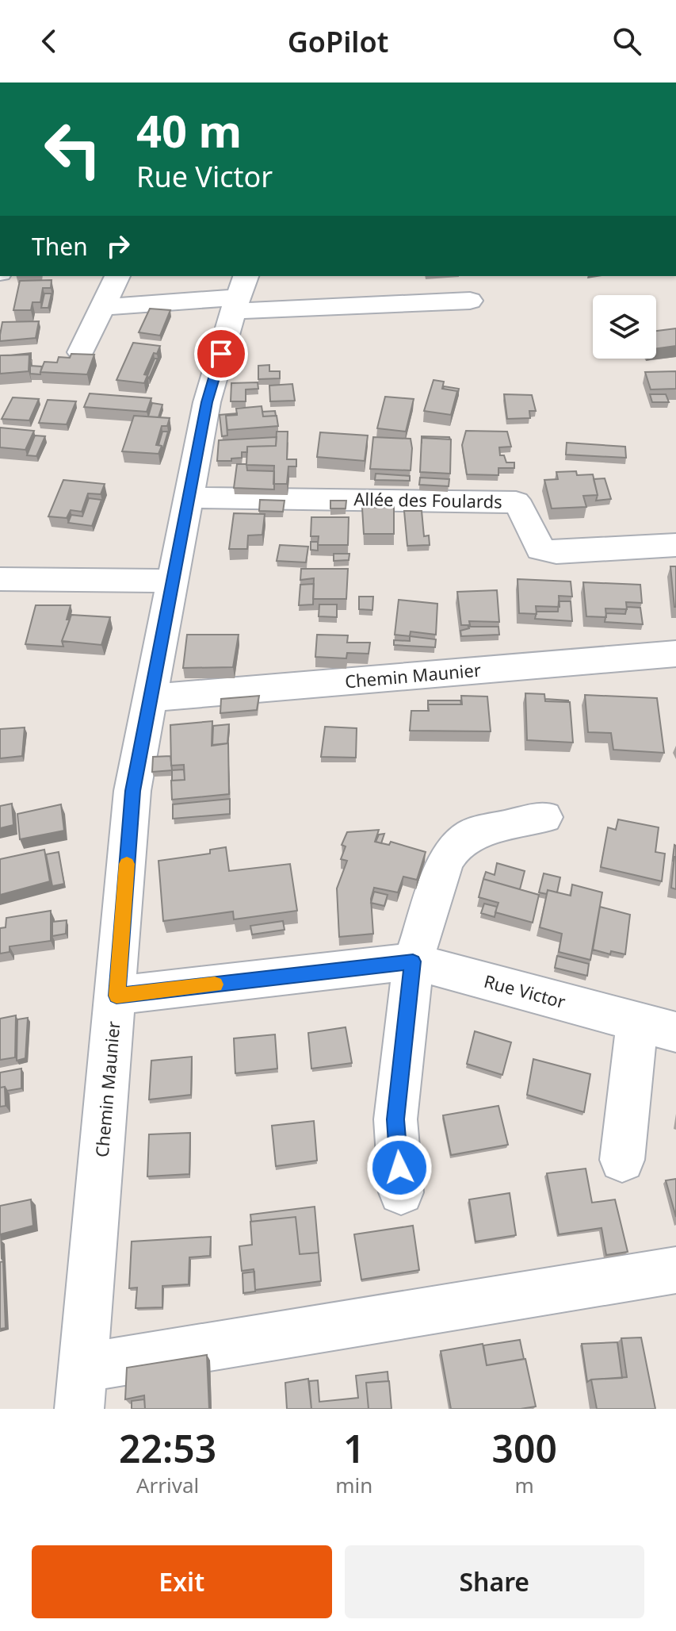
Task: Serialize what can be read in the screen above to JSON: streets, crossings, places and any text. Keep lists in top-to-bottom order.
{
  "streets": {
    "street": ["Allée des Foulards", "Chemin Maunier", "Rue Victor"]
  },
  "crossings": [
    ["Allée des Foulards", "Chemin Maunier"],
    ["Chemin Maunier", "Rue Victor"]
  ],
  "page": {
    "header": "GoPilot",
    "turn": ["40 m", "Rue Victor"],
    "then": "Then",
    "eta": [
      "22:53",
      "Arrival",
      "1",
      "min",
      "300",
      "m"
    ],
    "buttons": ["Exit", "Share"]
  }
}
